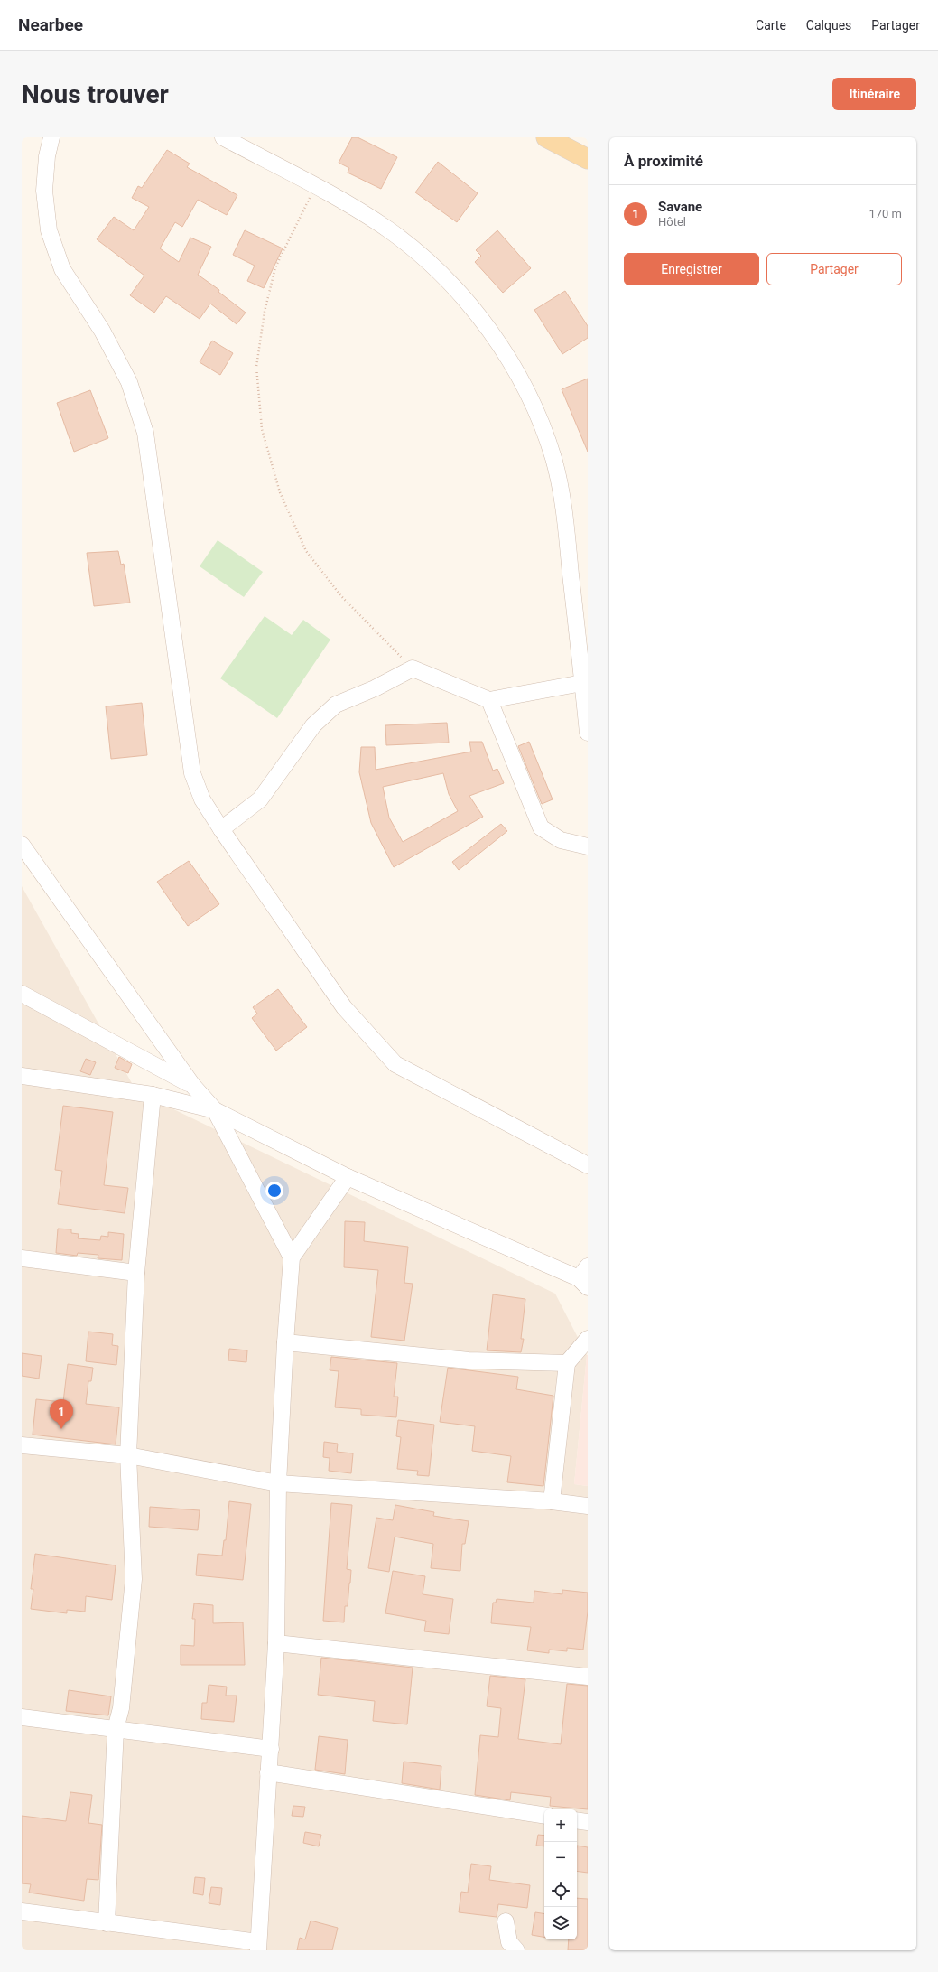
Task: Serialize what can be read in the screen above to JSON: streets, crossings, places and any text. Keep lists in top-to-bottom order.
{
  "page": {
    "header": "Nearbee",
    "nav": ["Carte", "Calques", "Partager"],
    "buttons": [
      "Itinéraire",
      ["Enregistrer", "Partager"]
    ],
    "title": "Nous trouver",
    "heading": "À proximité",
    "list": [
      {
        "mark": "1",
        "name": "Savane",
        "note": "Hôtel",
        "value": "170 m"
      }
    ],
    "pins": "1",
    "map_buttons": ["+", "−"]
  }
}
